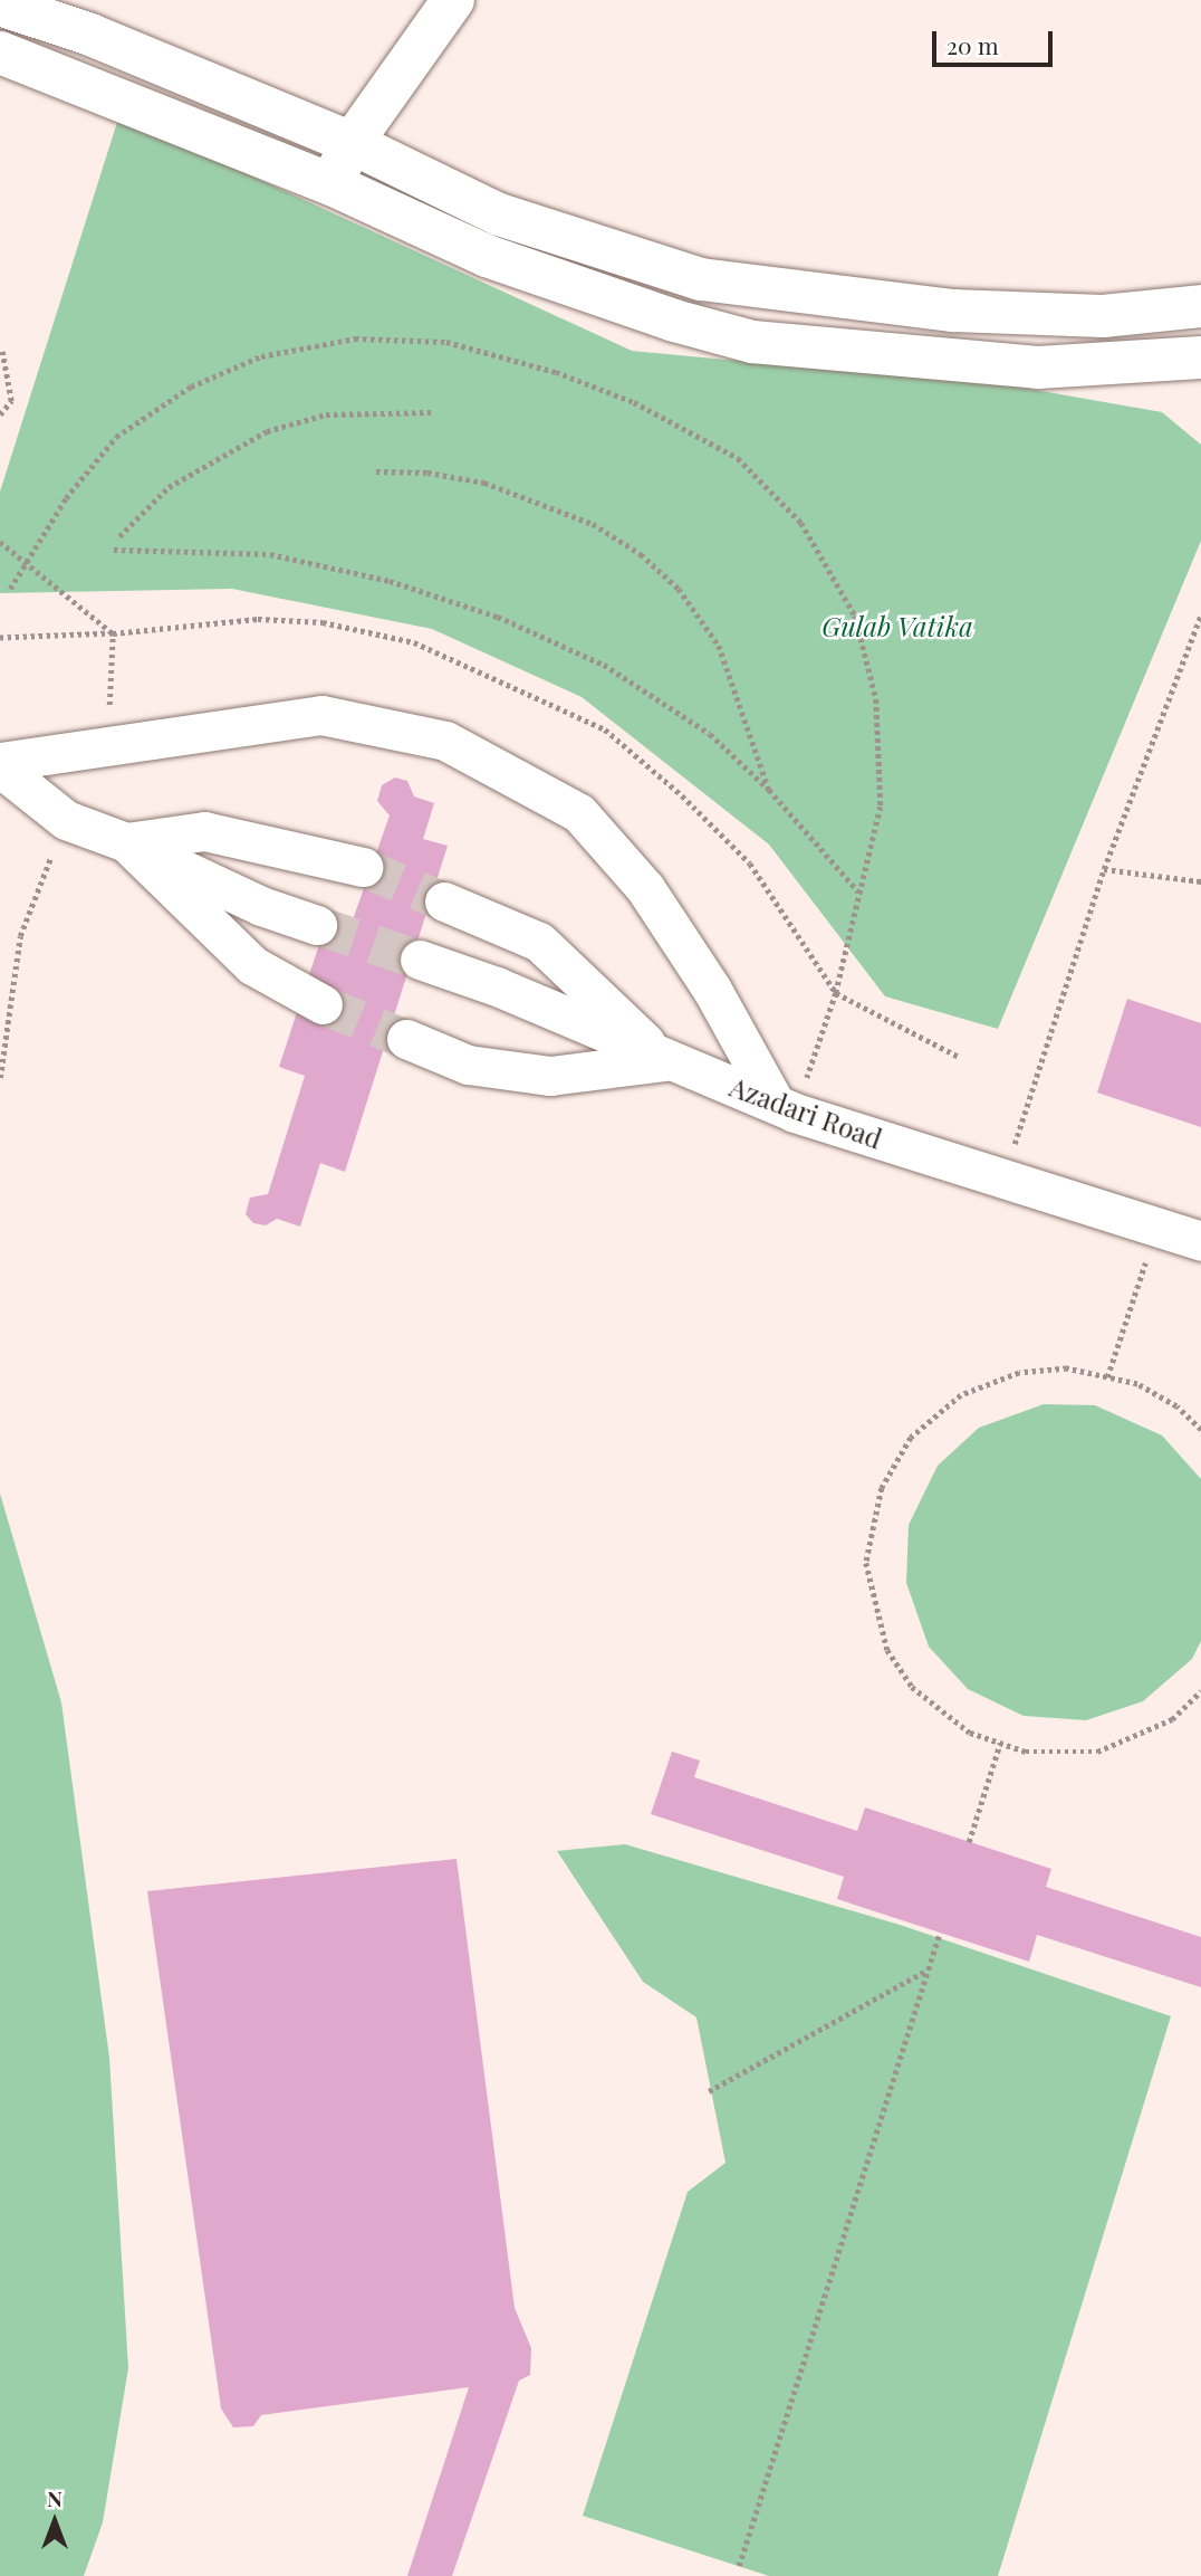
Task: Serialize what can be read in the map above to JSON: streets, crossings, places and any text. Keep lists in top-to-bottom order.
{
  "streets": {
    "street": ["Azadari Road"]
  },
  "parks": ["Gulab Vatika"],
  "scale_bar": "20 m",
  "north": "top"
}
